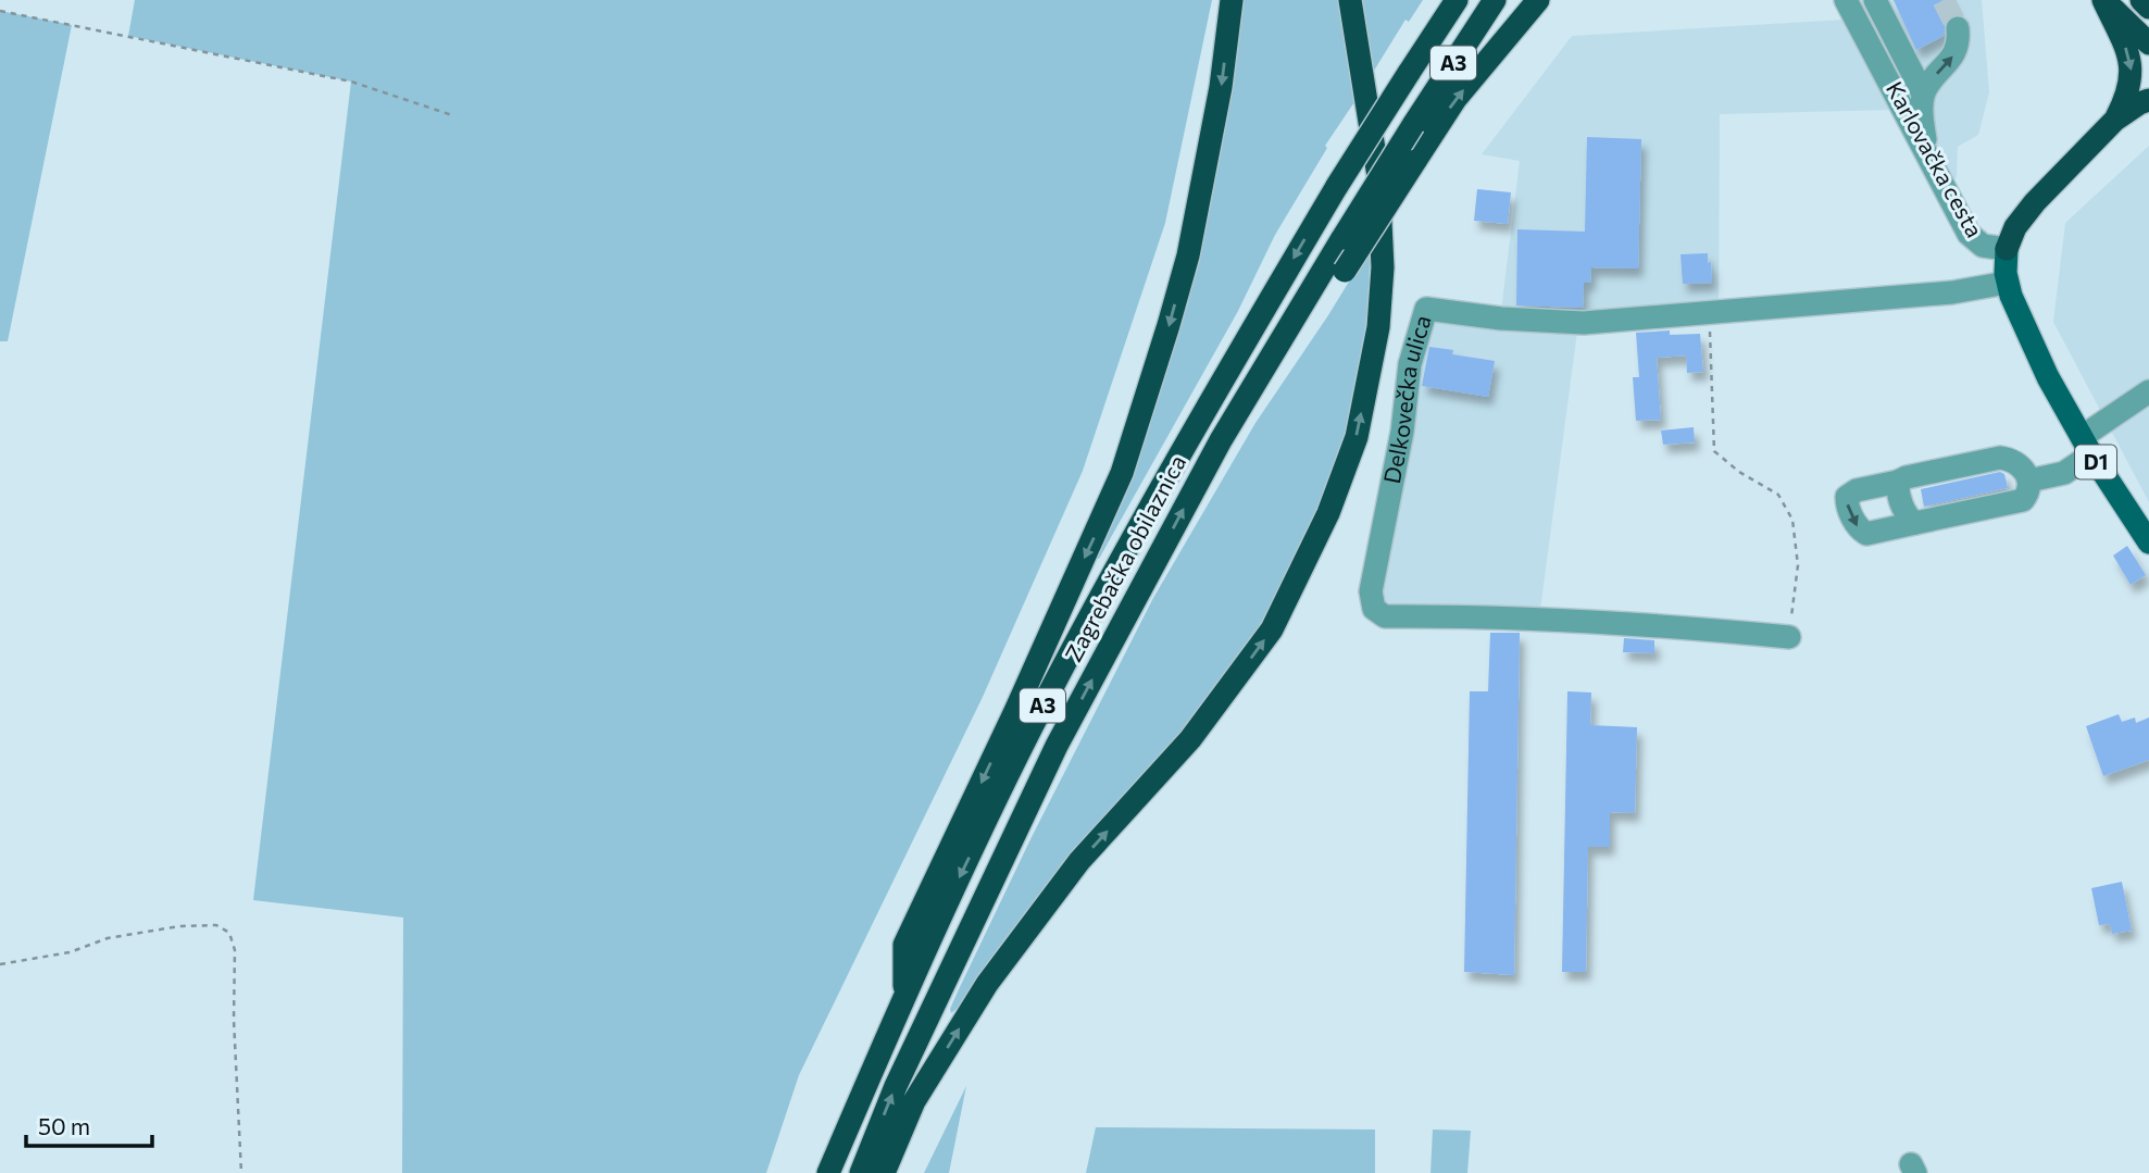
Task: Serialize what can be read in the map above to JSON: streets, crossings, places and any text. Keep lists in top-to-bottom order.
{
  "streets": {
    "highway": ["A3", "Zagrebačka obilaznica"],
    "main road": ["Karlovačka cesta", "D1"],
    "street": ["Delkovečka ulica"]
  },
  "crossings": [
    ["Karlovačka cesta", "Delkovečka ulica"]
  ],
  "scale_bar": "50 m"
}
